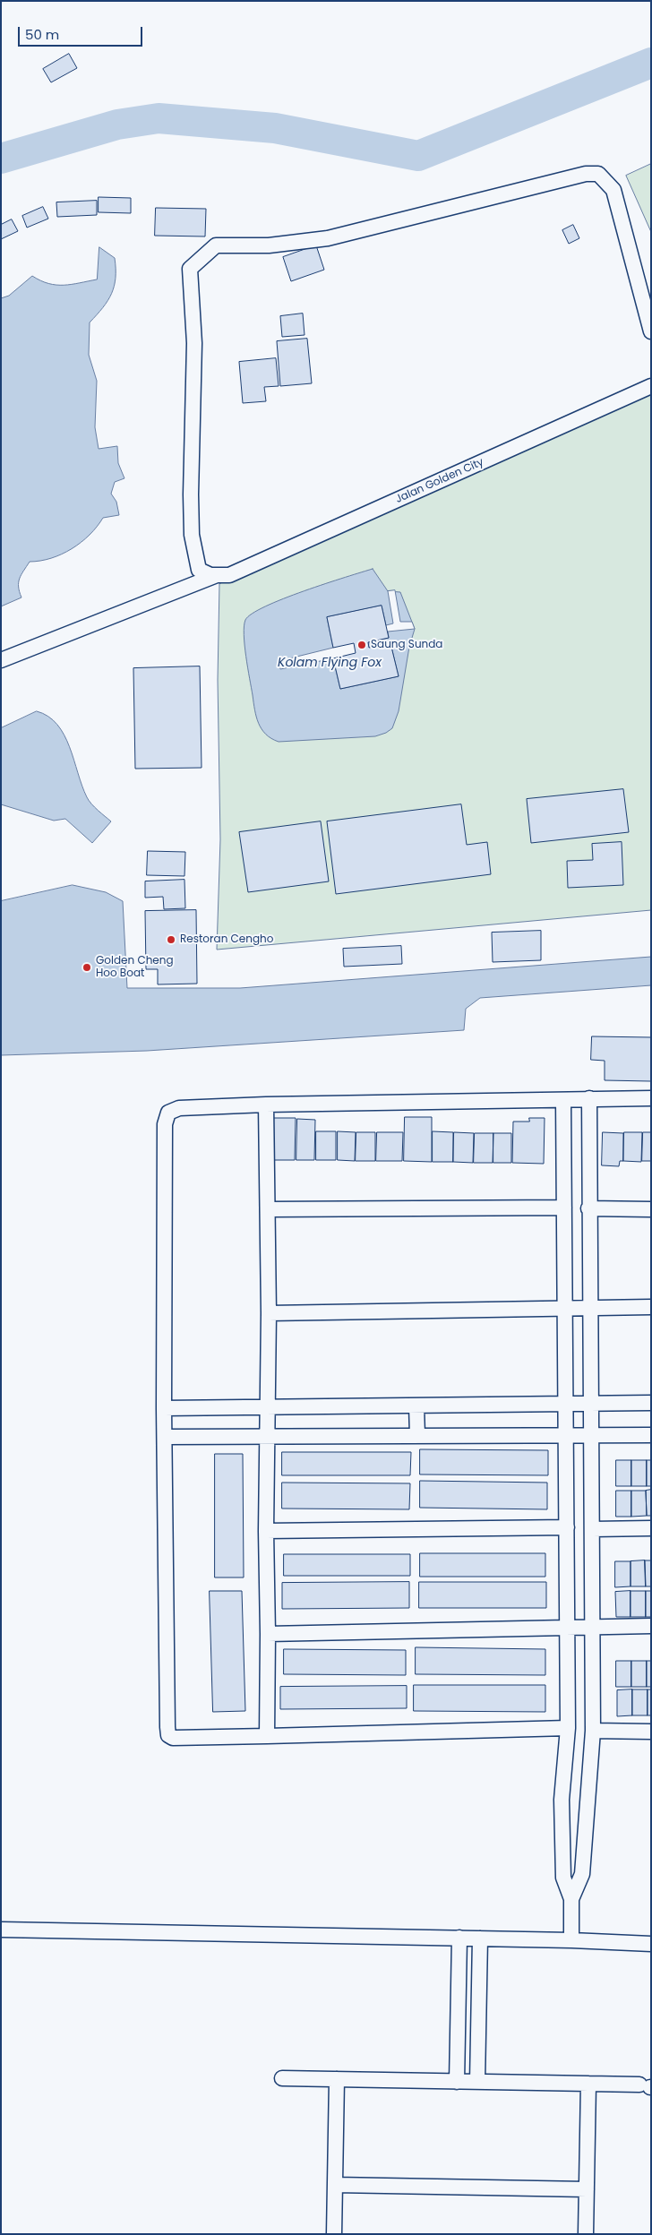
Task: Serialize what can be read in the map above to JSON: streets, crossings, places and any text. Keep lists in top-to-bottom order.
{
  "streets": {
    "street": ["Jalan Golden City"]
  },
  "water": ["Kolam Flying Fox"],
  "places": ["Saung Sunda", "Restoran Cengho", "Golden Cheng Hoo Boat"],
  "scale_bar": "50 m"
}
